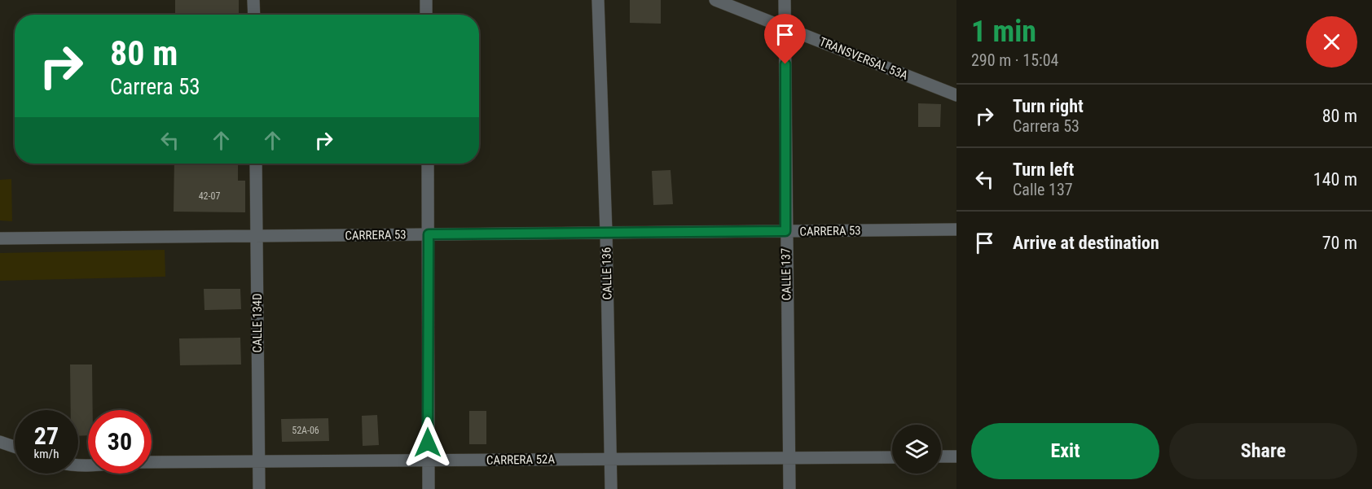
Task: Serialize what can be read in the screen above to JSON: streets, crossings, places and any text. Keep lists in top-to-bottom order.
{
  "streets": {
    "street": [
      "TRANSVERSAL 53A",
      "CARRERA 53",
      "CALLE 136",
      "CALLE 137",
      "CALLE 134D",
      "CARRERA 52A"
    ]
  },
  "crossings": [
    ["TRANSVERSAL 53A", "CALLE 137"],
    ["CARRERA 53", "CALLE 136"],
    ["CARRERA 53", "CALLE 137"],
    ["CARRERA 53", "CALLE 134D"],
    ["CALLE 136", "CARRERA 52A"],
    ["CALLE 137", "CARRERA 52A"],
    ["CALLE 134D", "CARRERA 52A"]
  ],
  "house_numbers": ["42-07", "52A-06"],
  "page": {
    "heading": ["1 min", "290 m · 15:04"],
    "turn": ["80 m", "Carrera 53"],
    "list": [
      {
        "name": "Turn right",
        "note": "Carrera 53",
        "value": "80 m"
      },
      {
        "name": "Turn left",
        "note": "Calle 137",
        "value": "140 m"
      },
      {
        "name": "Arrive at destination",
        "value": "70 m"
      }
    ],
    "speed": "27 km/h",
    "limit": "30",
    "buttons": ["Exit", "Share"]
  }
}
